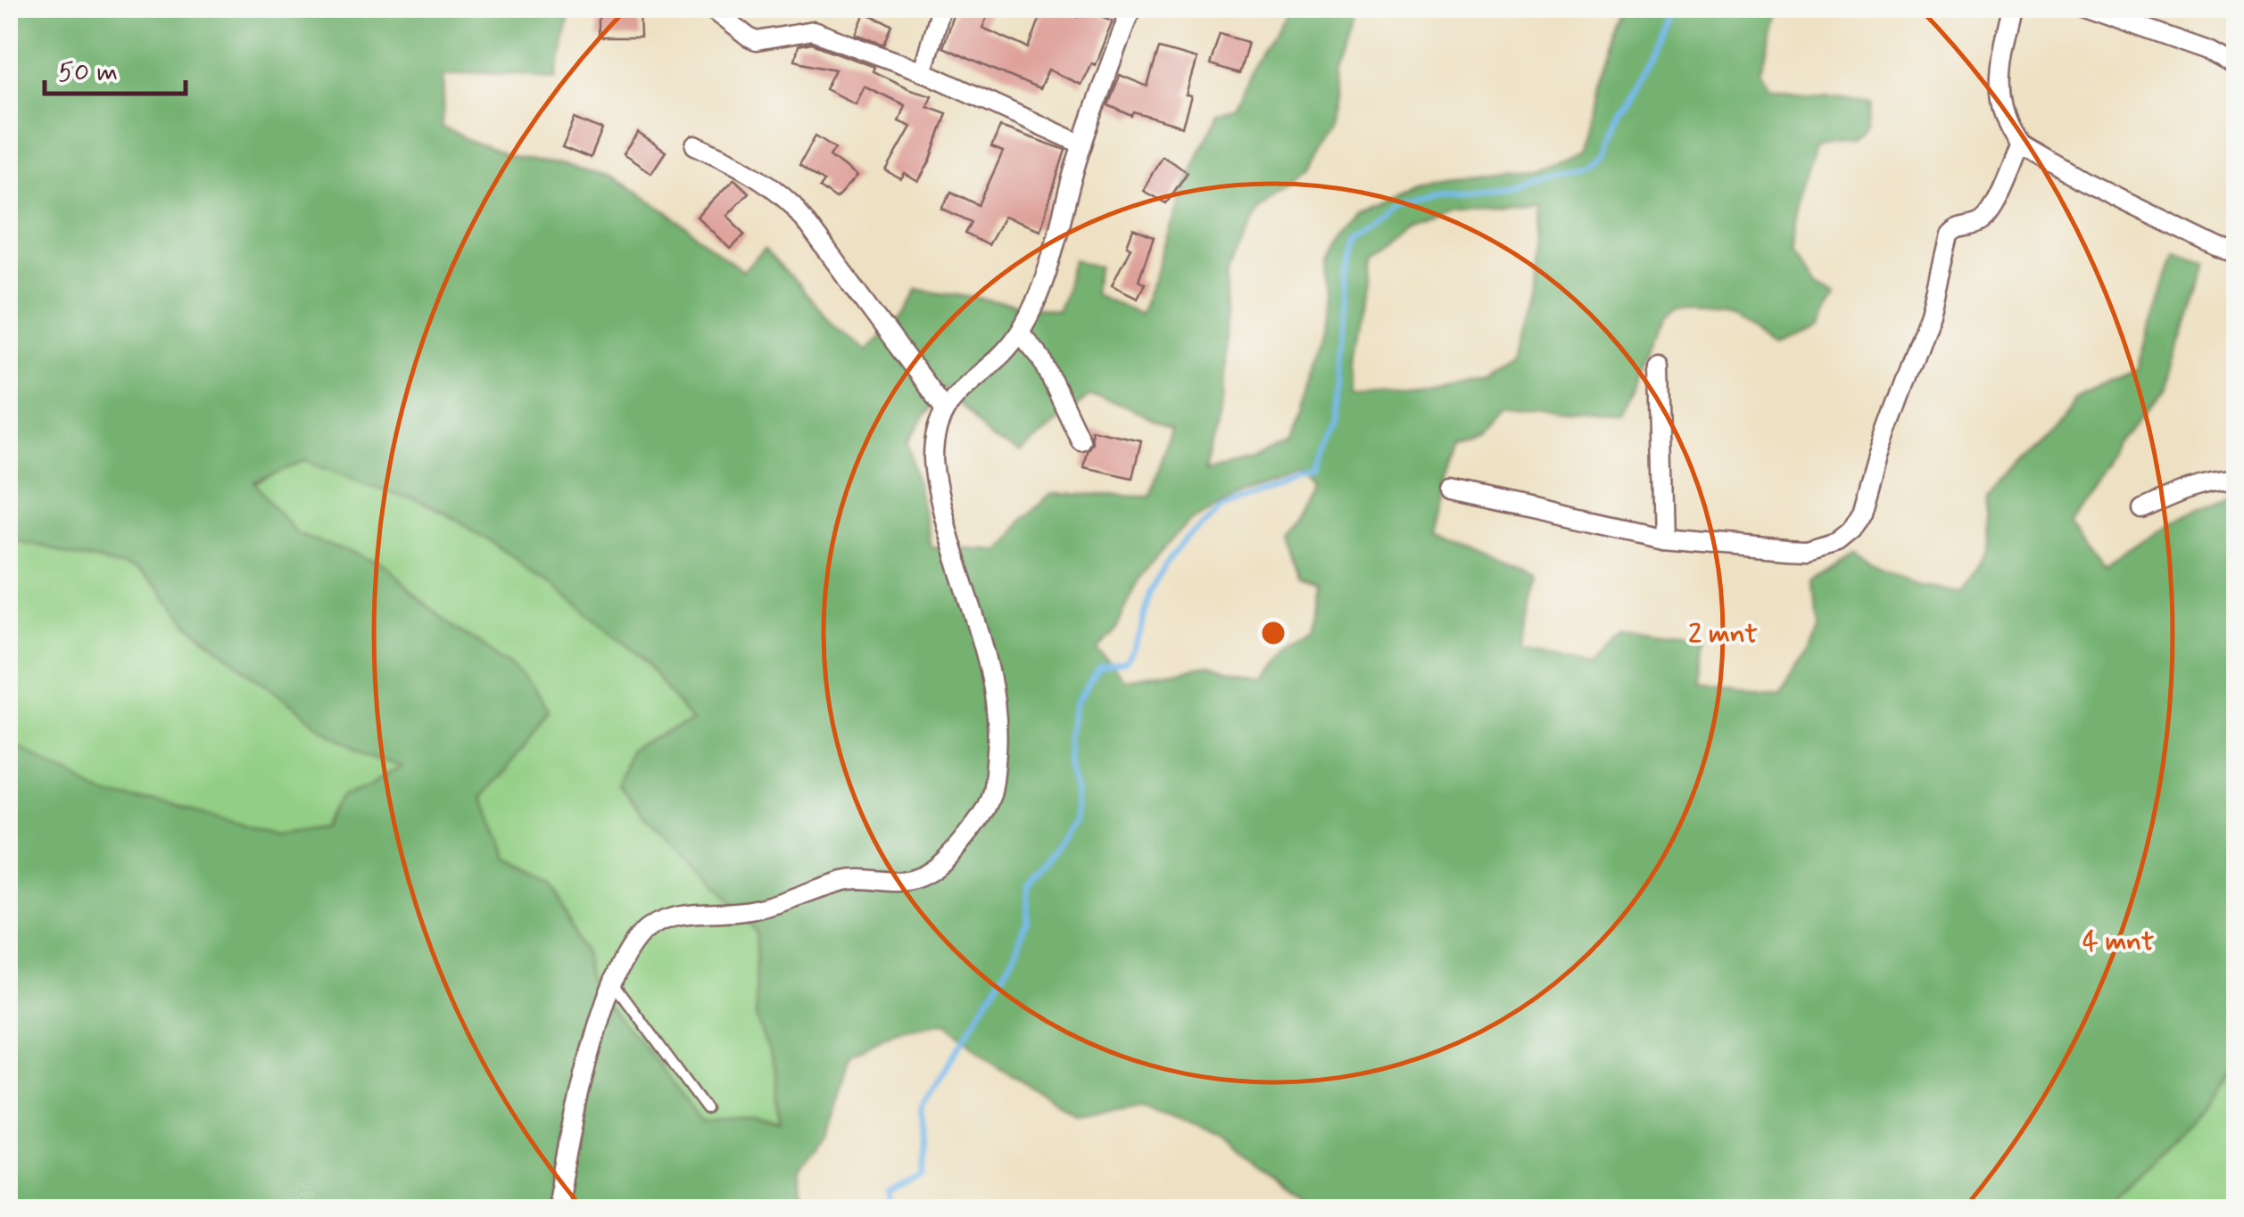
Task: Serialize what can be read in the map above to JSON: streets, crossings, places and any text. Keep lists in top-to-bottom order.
{
  "scale_bar": "50 m",
  "rings": ["2 mnt", "4 mnt"]
}
